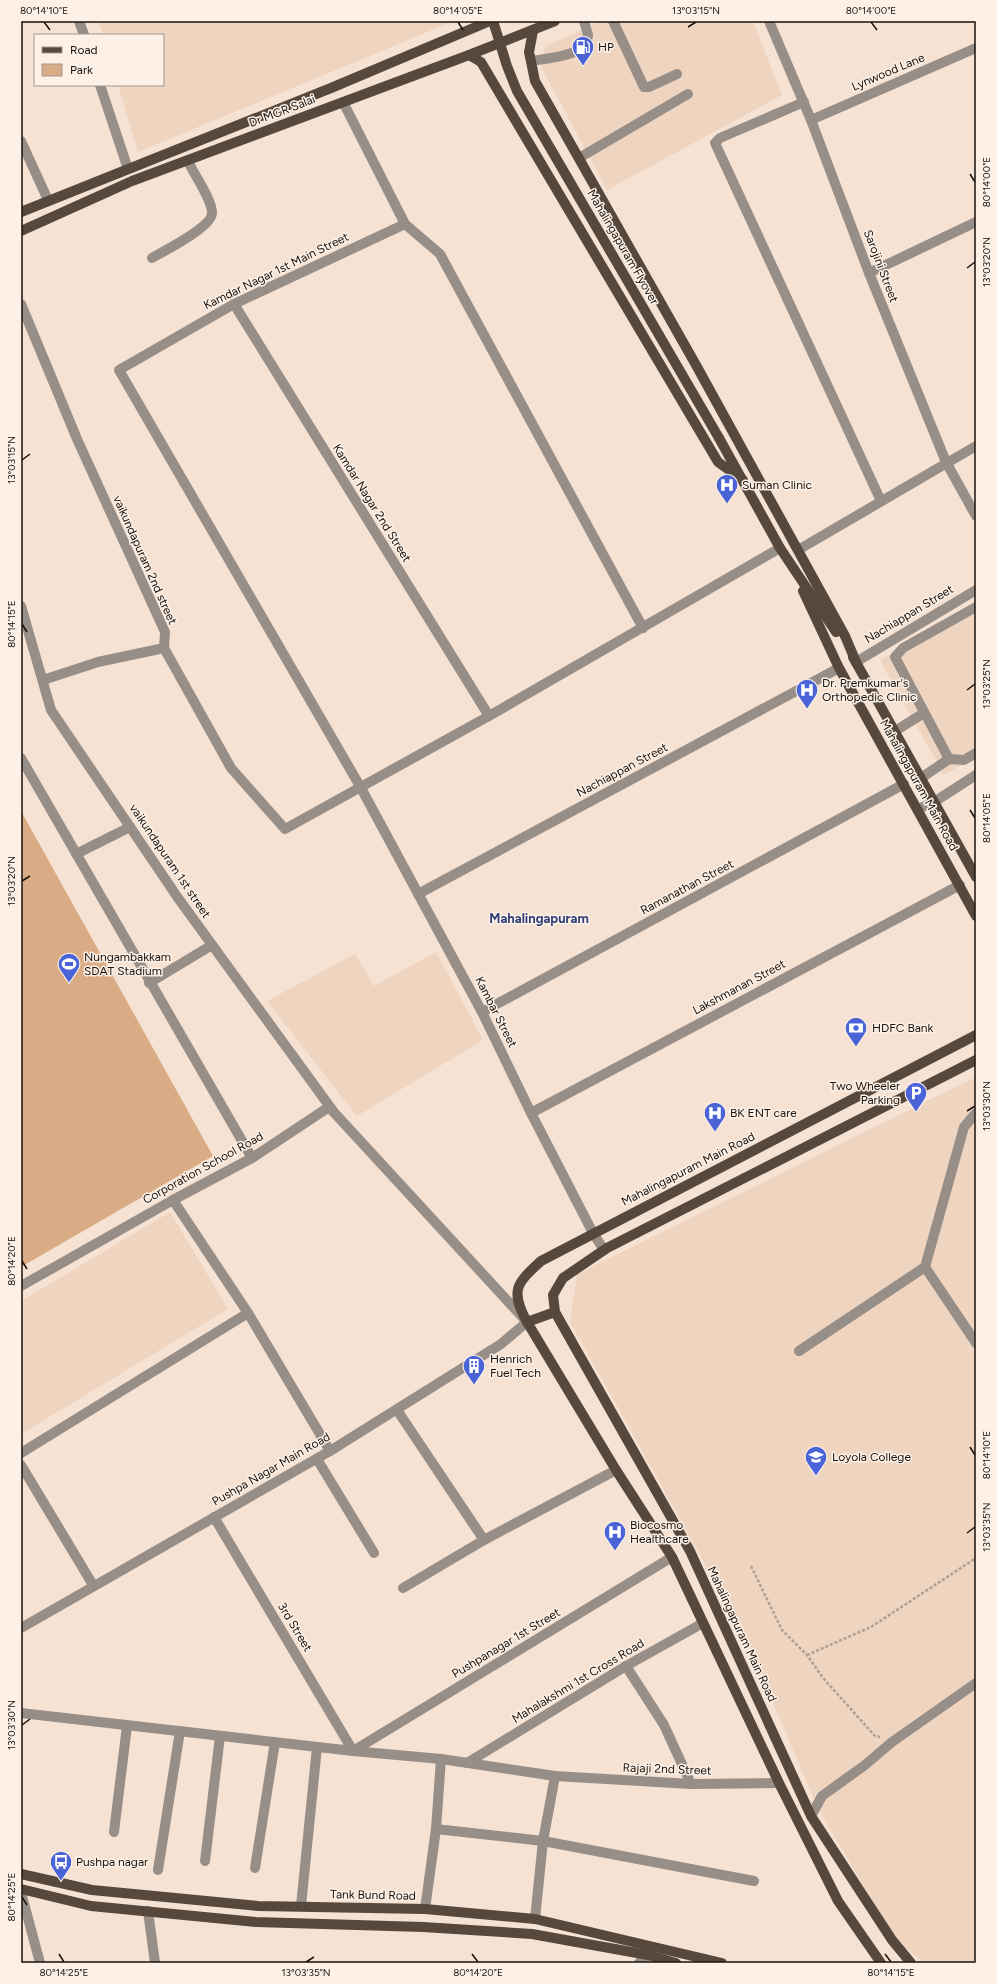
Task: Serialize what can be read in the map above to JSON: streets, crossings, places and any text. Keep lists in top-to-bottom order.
{
  "streets": {
    "main road": [
      "Dr MGR Salai",
      "Mahalingapuram Flyover",
      "Mahalingapuram Main Road",
      "Tank Bund Road"
    ],
    "street": [
      "Lynwood Lane",
      "Sarojini Street",
      "Kamdar Nagar 1st Main Street",
      "Kamdar Nagar 2nd Street",
      "vaikundapuram 2nd street",
      "Nachiappan Street",
      "vaikundapuram 1st street",
      "Ramanathan Street",
      "Lakshmanan Street",
      "Kambar Street",
      "Corporation School Road",
      "Pushpa Nagar Main Road",
      "3rd Street",
      "Pushpanagar 1st Street",
      "Mahalakshmi 1st Cross Road",
      "Rajaji 2nd Street"
    ]
  },
  "crossings": [
    ["Lynwood Lane", "Sarojini Street"],
    ["Dr MGR Salai", "Mahalingapuram Flyover"],
    ["Mahalingapuram Flyover", "Mahalingapuram Main Road"],
    ["Kamdar Nagar 1st Main Street", "Kamdar Nagar 2nd Street"],
    ["Kamdar Nagar 1st Main Street", "Kambar Street"],
    ["vaikundapuram 2nd street", "Kambar Street"],
    ["Nachiappan Street", "Mahalingapuram Main Road"],
    ["Nachiappan Street", "Kambar Street"],
    ["Mahalingapuram Main Road", "Ramanathan Street"],
    ["Mahalingapuram Main Road", "Lakshmanan Street"],
    ["Mahalingapuram Main Road", "Kambar Street"],
    ["Mahalingapuram Main Road", "Pushpa Nagar Main Road"],
    ["Mahalingapuram Main Road", "Pushpanagar 1st Street"],
    ["Mahalingapuram Main Road", "Mahalakshmi 1st Cross Road"],
    ["Mahalingapuram Main Road", "Rajaji 2nd Street"],
    ["vaikundapuram 1st street", "Corporation School Road"],
    ["Ramanathan Street", "Kambar Street"],
    ["Lakshmanan Street", "Kambar Street"],
    ["Pushpa Nagar Main Road", "3rd Street"],
    ["3rd Street", "Pushpanagar 1st Street"],
    ["3rd Street", "Rajaji 2nd Street"],
    ["Pushpanagar 1st Street", "Rajaji 2nd Street"],
    ["Mahalakshmi 1st Cross Road", "Rajaji 2nd Street"]
  ],
  "districts": ["Mahalingapuram"],
  "places": {
    "fuel station": ["HP"],
    "hospital": [
      "Suman Clinic",
      "Dr. Premkumar's Orthopedic Clinic",
      "BK ENT care",
      "Biocosmo Healthcare"
    ],
    "sports": ["Nungambakkam SDAT Stadium"],
    "bank": ["HDFC Bank"],
    "parking": ["Two Wheeler Parking"],
    "building": ["Henrich Fuel Tech"],
    "school or university": ["Loyola College"],
    "bus stop": ["Pushpa nagar"]
  },
  "legend": ["Road", "Park"],
  "coordinates": [
    "80°14'10\"E",
    "80°14'05\"E",
    "13°03'15\"N",
    "80°14'00\"E",
    "13°03'20\"N",
    "80°14'15\"E",
    "13°03'25\"N",
    "13°03'30\"N",
    "80°14'20\"E",
    "13°03'35\"N",
    "80°14'25\"E"
  ]
}
